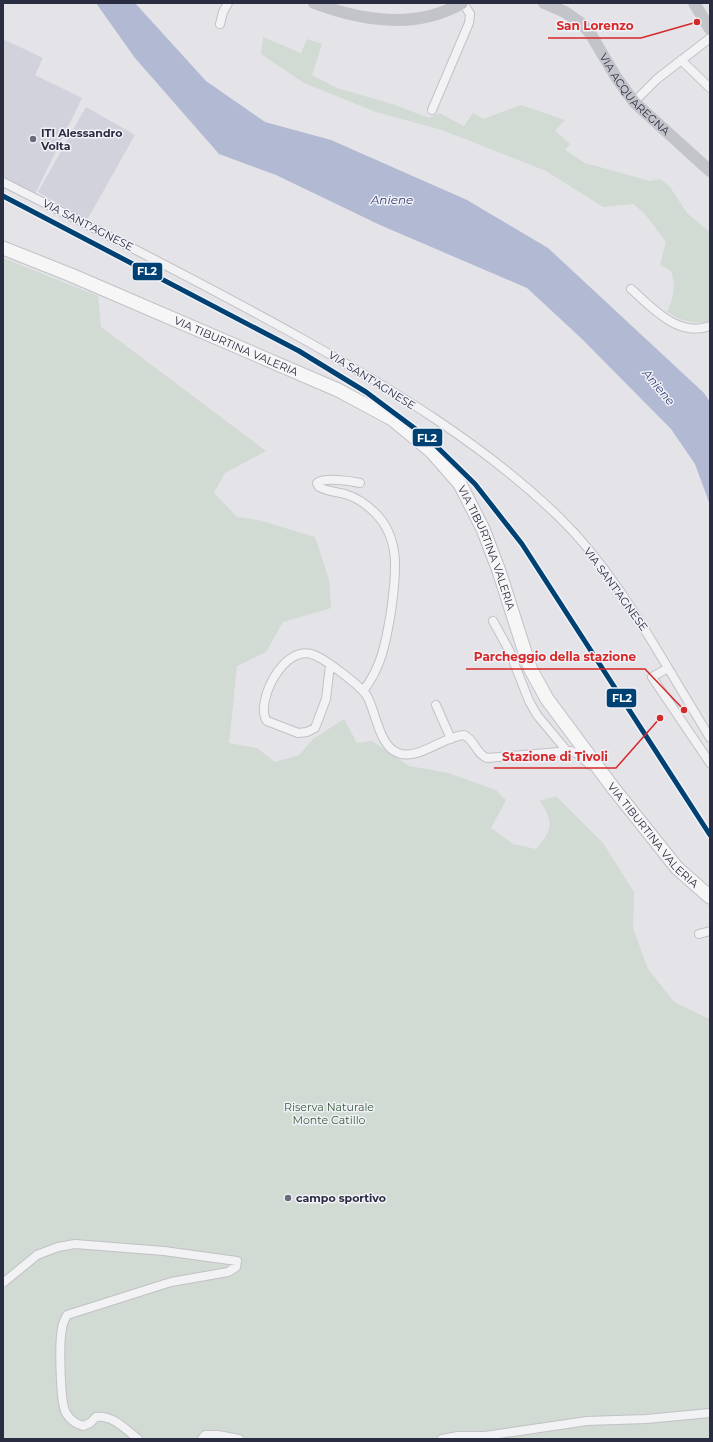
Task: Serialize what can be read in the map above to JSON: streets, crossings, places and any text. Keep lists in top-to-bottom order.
{
  "streets": {
    "main road": ["VIA ACQUAREGNA", "VIA TIBURTINA VALERIA"],
    "street": ["VIA SANT'AGNESE"]
  },
  "water": ["Aniene"],
  "parks": ["Riserva Naturale Monte Catillo"],
  "places": [
    "San Lorenzo",
    "ITI Alessandro Volta",
    "Parcheggio della stazione",
    "Stazione di Tivoli",
    "campo sportivo"
  ],
  "lines": ["transit line FL2"]
}
